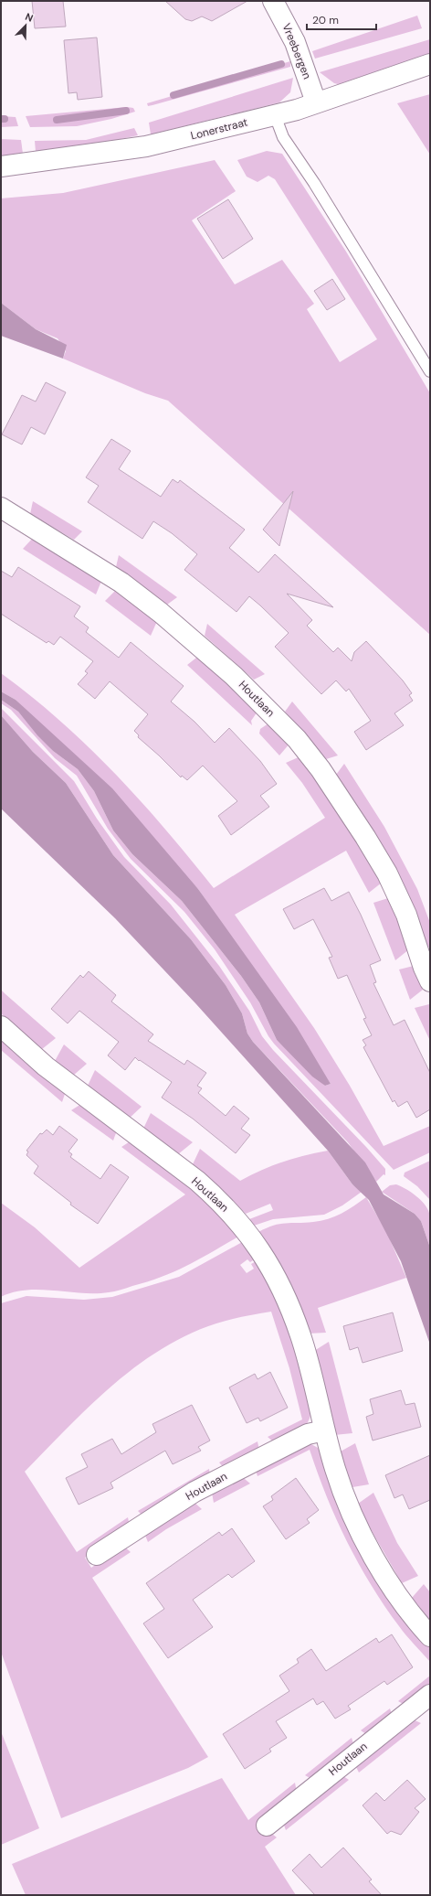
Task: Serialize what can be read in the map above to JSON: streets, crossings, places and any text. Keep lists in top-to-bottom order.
{
  "streets": {
    "street": ["Vreebergen", "Lonerstraat", "Houtlaan"]
  },
  "crossings": [
    ["Vreebergen", "Lonerstraat"]
  ],
  "scale_bar": "20 m",
  "north": "top right"
}
